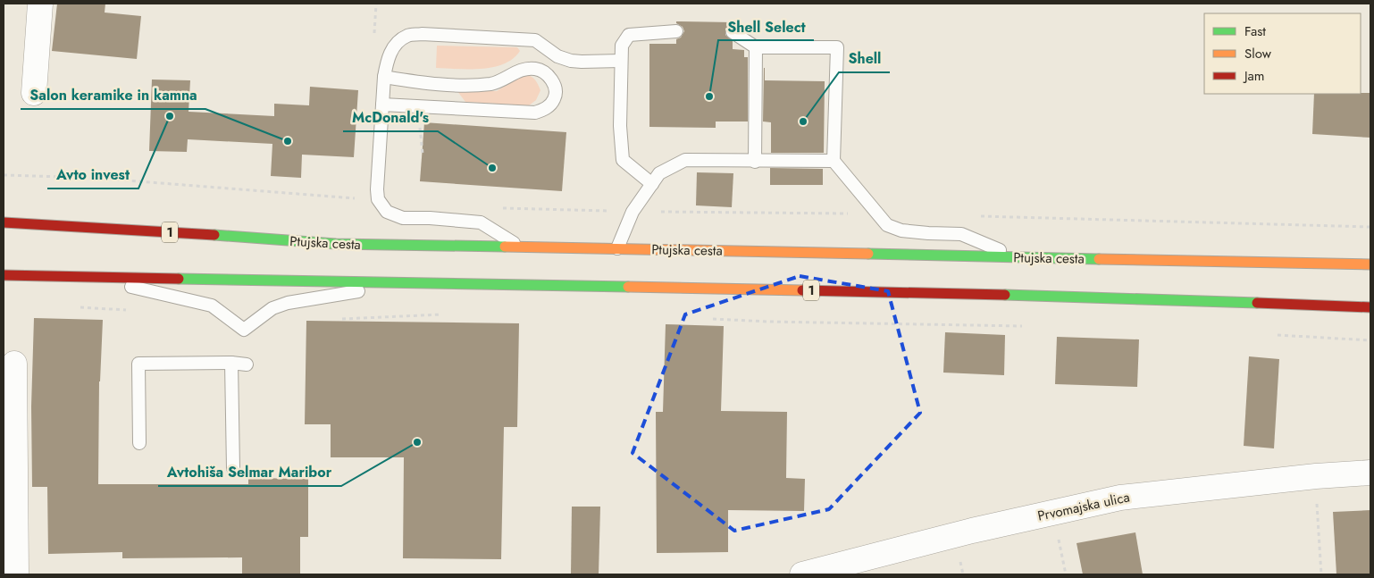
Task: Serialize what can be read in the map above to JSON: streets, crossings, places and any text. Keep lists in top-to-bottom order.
{
  "streets": {
    "main road": ["1", "Ptujska cesta"],
    "street": ["Prvomajska ulica"]
  },
  "places": [
    "Shell Select",
    "Avto invest",
    "Shell",
    "Salon keramike in kamna",
    "McDonald's",
    "Avtohiša Selmar Maribor"
  ],
  "legend": ["Fast", "Slow", "Jam"]
}
